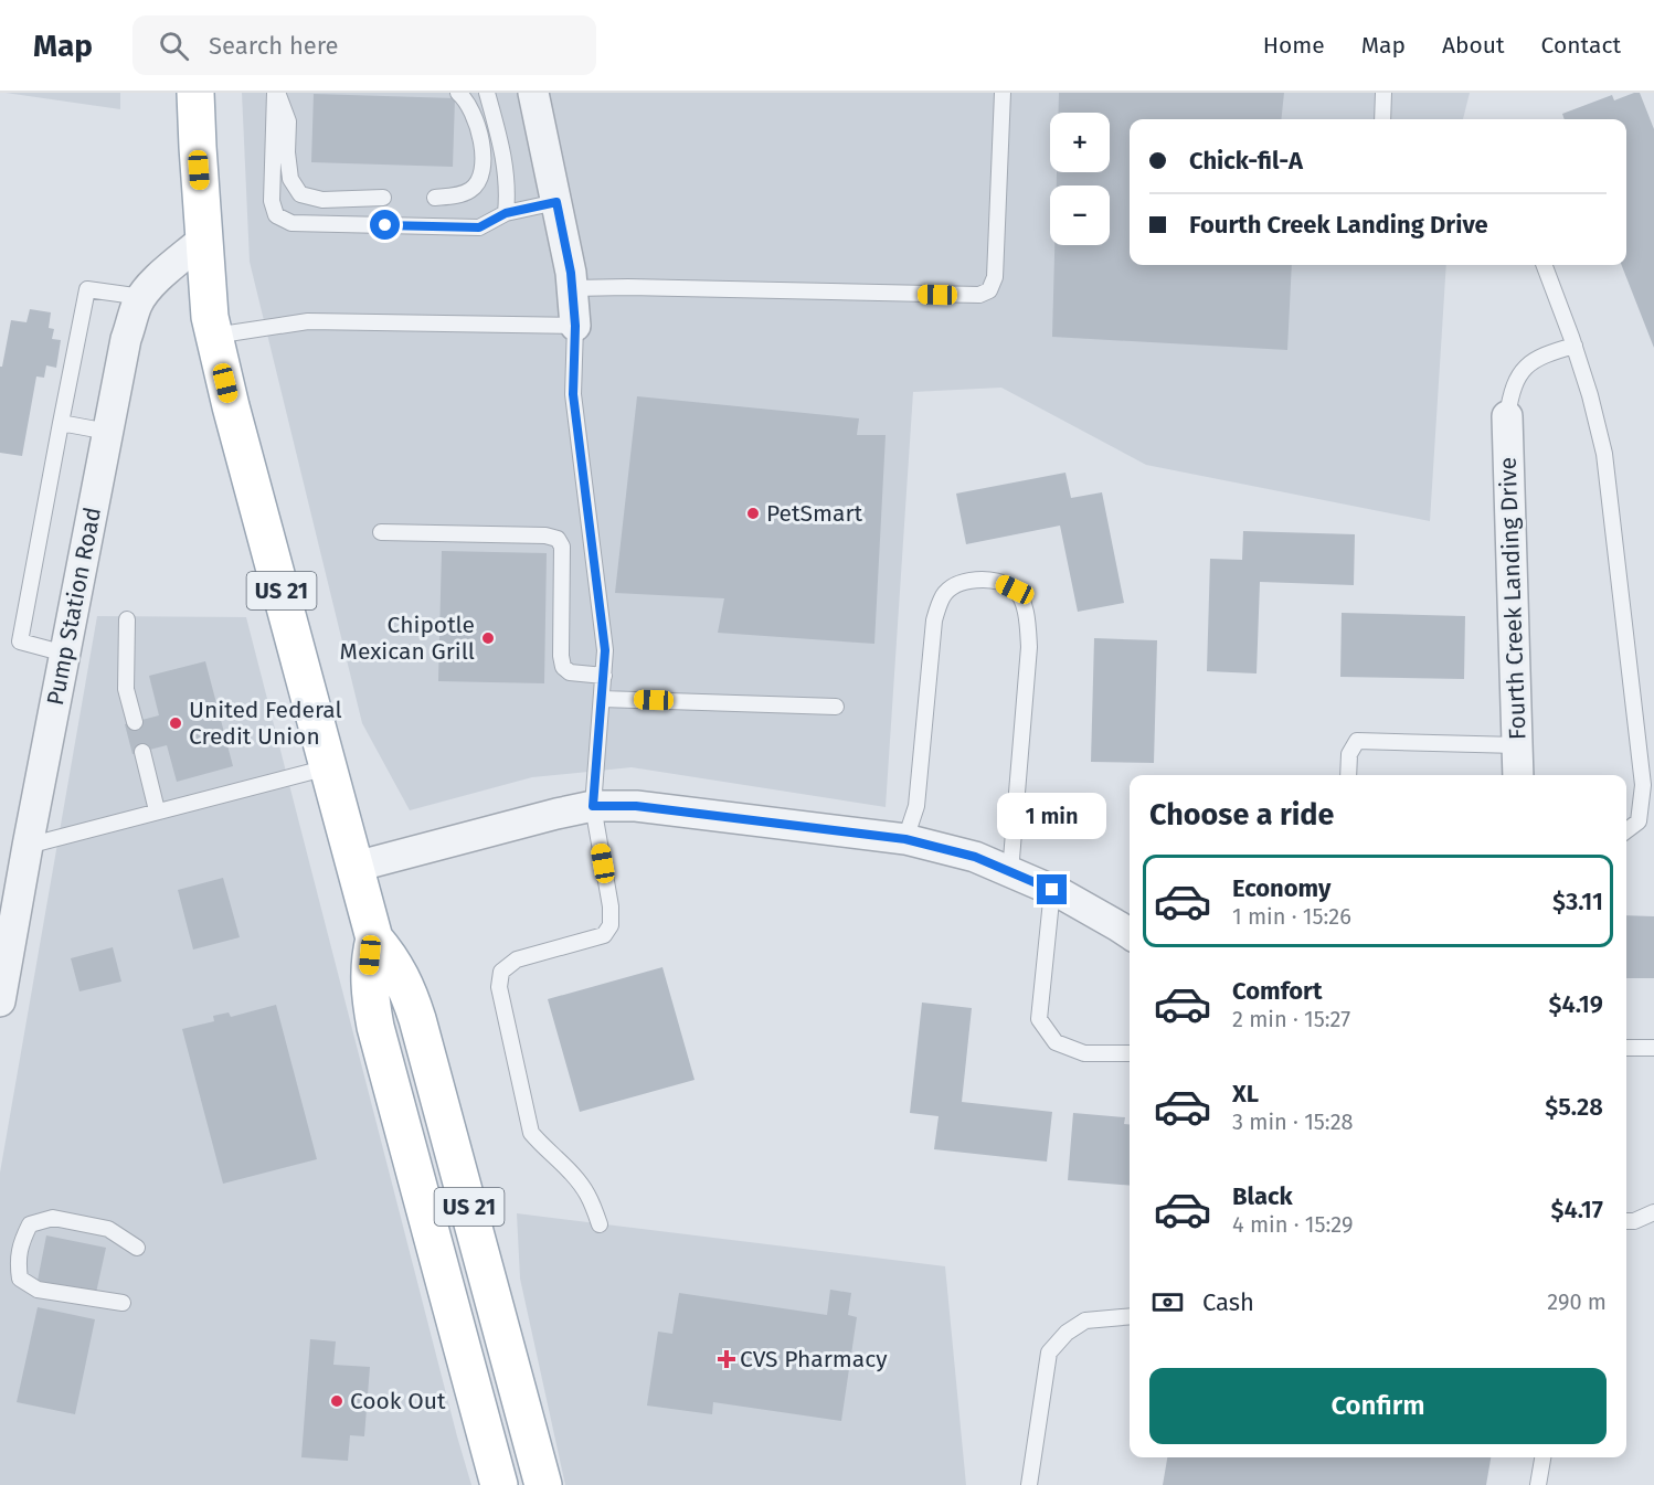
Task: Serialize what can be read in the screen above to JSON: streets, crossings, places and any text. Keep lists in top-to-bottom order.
{
  "streets": {
    "main road": ["US 21"],
    "street": ["Fourth Creek Landing Drive", "Pump Station Road"]
  },
  "crossings": [
    ["US 21", "Pump Station Road"]
  ],
  "places": {
    "other": [
      "PetSmart",
      "Chipotle Mexican Grill",
      "United Federal Credit Union",
      "Cook Out"
    ],
    "health": ["CVS Pharmacy"]
  },
  "page": {
    "header": "Map",
    "search": "Search here",
    "nav": [
      "Home",
      "Map",
      "About",
      "Contact"
    ],
    "map_buttons": ["+", "−"],
    "banner": ["Chick-fil-A", "Fourth Creek Landing Drive"],
    "heading": "Choose a ride",
    "bubble": "1 min",
    "list": [
      {
        "name": "Economy",
        "note": "1 min · 15:26",
        "value": "$3.11"
      },
      {
        "name": "Comfort",
        "note": "2 min · 15:27",
        "value": "$4.19"
      },
      {
        "name": "XL",
        "note": "3 min · 15:28",
        "value": "$5.28"
      },
      {
        "name": "Black",
        "note": "4 min · 15:29",
        "value": "$4.17"
      }
    ],
    "pay": ["Cash", "290 m"],
    "buttons": "Confirm"
  }
}
